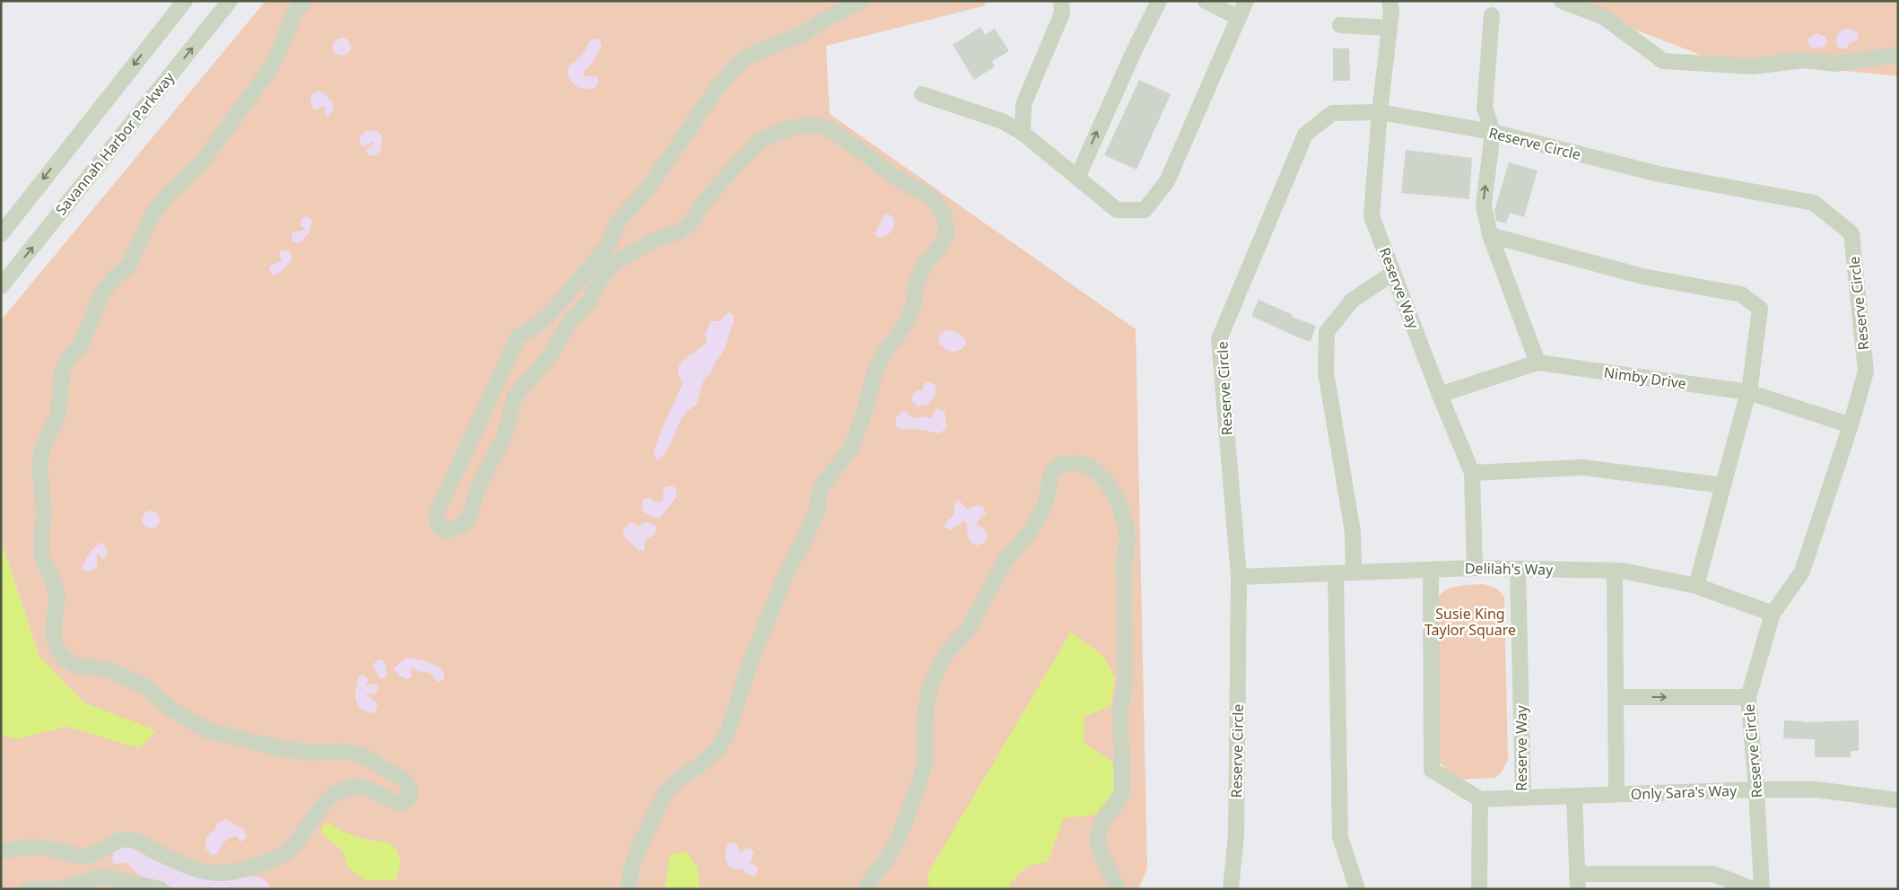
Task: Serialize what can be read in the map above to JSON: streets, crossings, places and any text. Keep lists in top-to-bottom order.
{
  "streets": {
    "street": [
      "Savannah Harbor Parkway",
      "Reserve Circle",
      "Reserve Way",
      "Nimby Drive",
      "Delilah's Way",
      "Only Sara's Way"
    ]
  },
  "crossings": [
    ["Reserve Circle", "Reserve Way"],
    ["Reserve Circle", "Nimby Drive"],
    ["Reserve Circle", "Delilah's Way"],
    ["Reserve Circle", "Only Sara's Way"],
    ["Reserve Way", "Nimby Drive"],
    ["Reserve Way", "Delilah's Way"],
    ["Reserve Way", "Only Sara's Way"]
  ],
  "parks": ["Susie King Taylor Square"]
}
